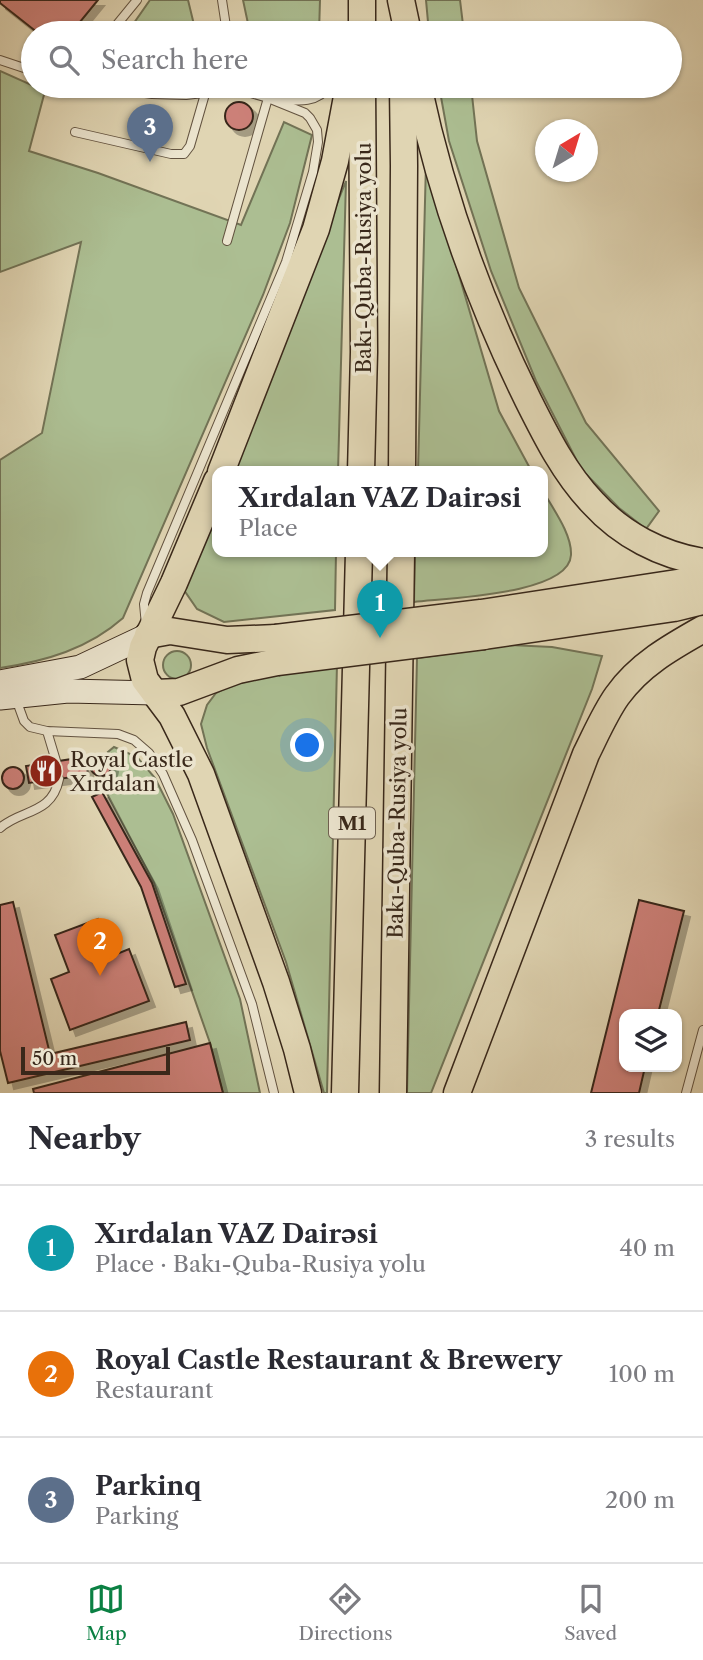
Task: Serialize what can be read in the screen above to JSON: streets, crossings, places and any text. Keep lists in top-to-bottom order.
{
  "streets": {
    "highway": ["Bakı-Quba-Rusiya yolu", "M1"]
  },
  "places": {
    "restaurant": ["Royal Castle Xırdalan"]
  },
  "scale_bar": "50 m",
  "north": "top right",
  "page": {
    "search": "Search here",
    "pins": ["3", "1", "2"],
    "popup": ["Xırdalan VAZ Dairəsi", "Place"],
    "scale": "50 m",
    "heading": ["Nearby", "3 results"],
    "list": [
      {
        "mark": "1",
        "name": "Xırdalan VAZ Dairəsi",
        "note": "Place · Bakı-Quba-Rusiya yolu",
        "value": "40 m"
      },
      {
        "mark": "2",
        "name": "Royal Castle Restaurant & Brewery",
        "note": "Restaurant",
        "value": "100 m"
      },
      {
        "mark": "3",
        "name": "Parkinq",
        "note": "Parking",
        "value": "200 m"
      }
    ],
    "nav": ["Map", "Directions", "Saved"]
  }
}
